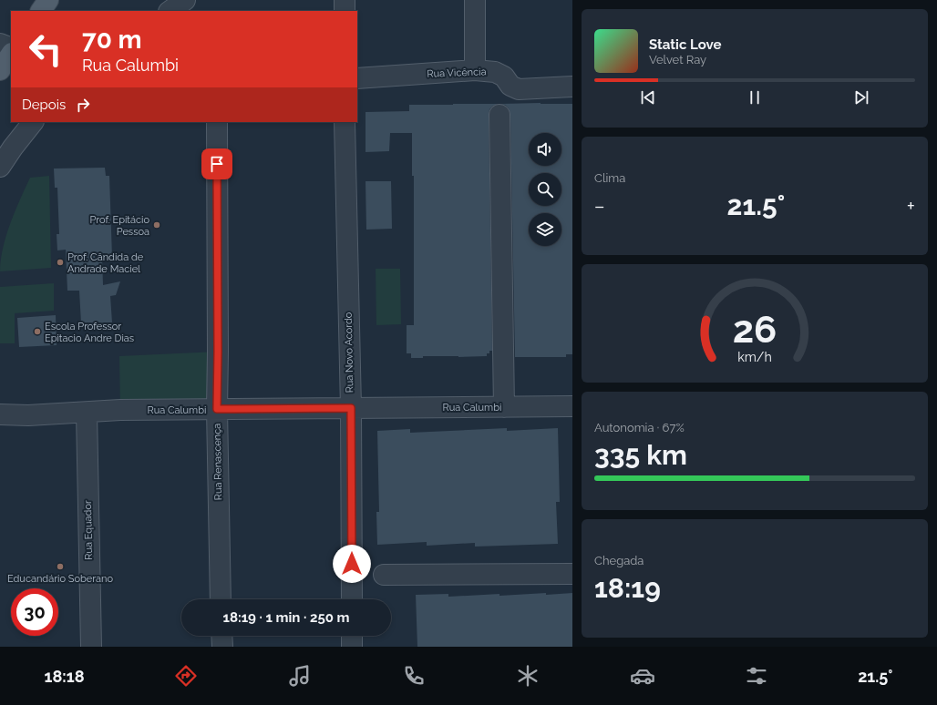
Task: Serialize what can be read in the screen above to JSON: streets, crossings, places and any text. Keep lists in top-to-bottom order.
{
  "streets": {
    "street": [
      "Rua Vicência",
      "Rua Novo Acordo",
      "Rua Calumbi",
      "Rua Renascença",
      "Rua Equador"
    ]
  },
  "crossings": [
    ["Rua Novo Acordo", "Rua Calumbi"],
    ["Rua Calumbi", "Rua Renascença"],
    ["Rua Calumbi", "Rua Equador"]
  ],
  "places": [
    "Prof. Epitácio Pessoa",
    "Prof. Cândida de Andrade Maciel",
    "Escola Professor Epitacio Andre Dias",
    "Educandário Soberano"
  ],
  "page": {
    "turn": ["70 m", "Rua Calumbi"],
    "song": ["Static Love", "Velvet Ray"],
    "then": "Depois",
    "tile": [
      "Clima",
      ["Autonomia · 67%", "335 km"],
      ["Chegada", "18:19"]
    ],
    "heat": ["−", "21.5°", "+"],
    "limit": "30",
    "trip": "18:19 · 1 min · 250 m",
    "tabs": ["18:18", "21.5°"],
    "gauge": ["26", "km/h"]
  }
}
